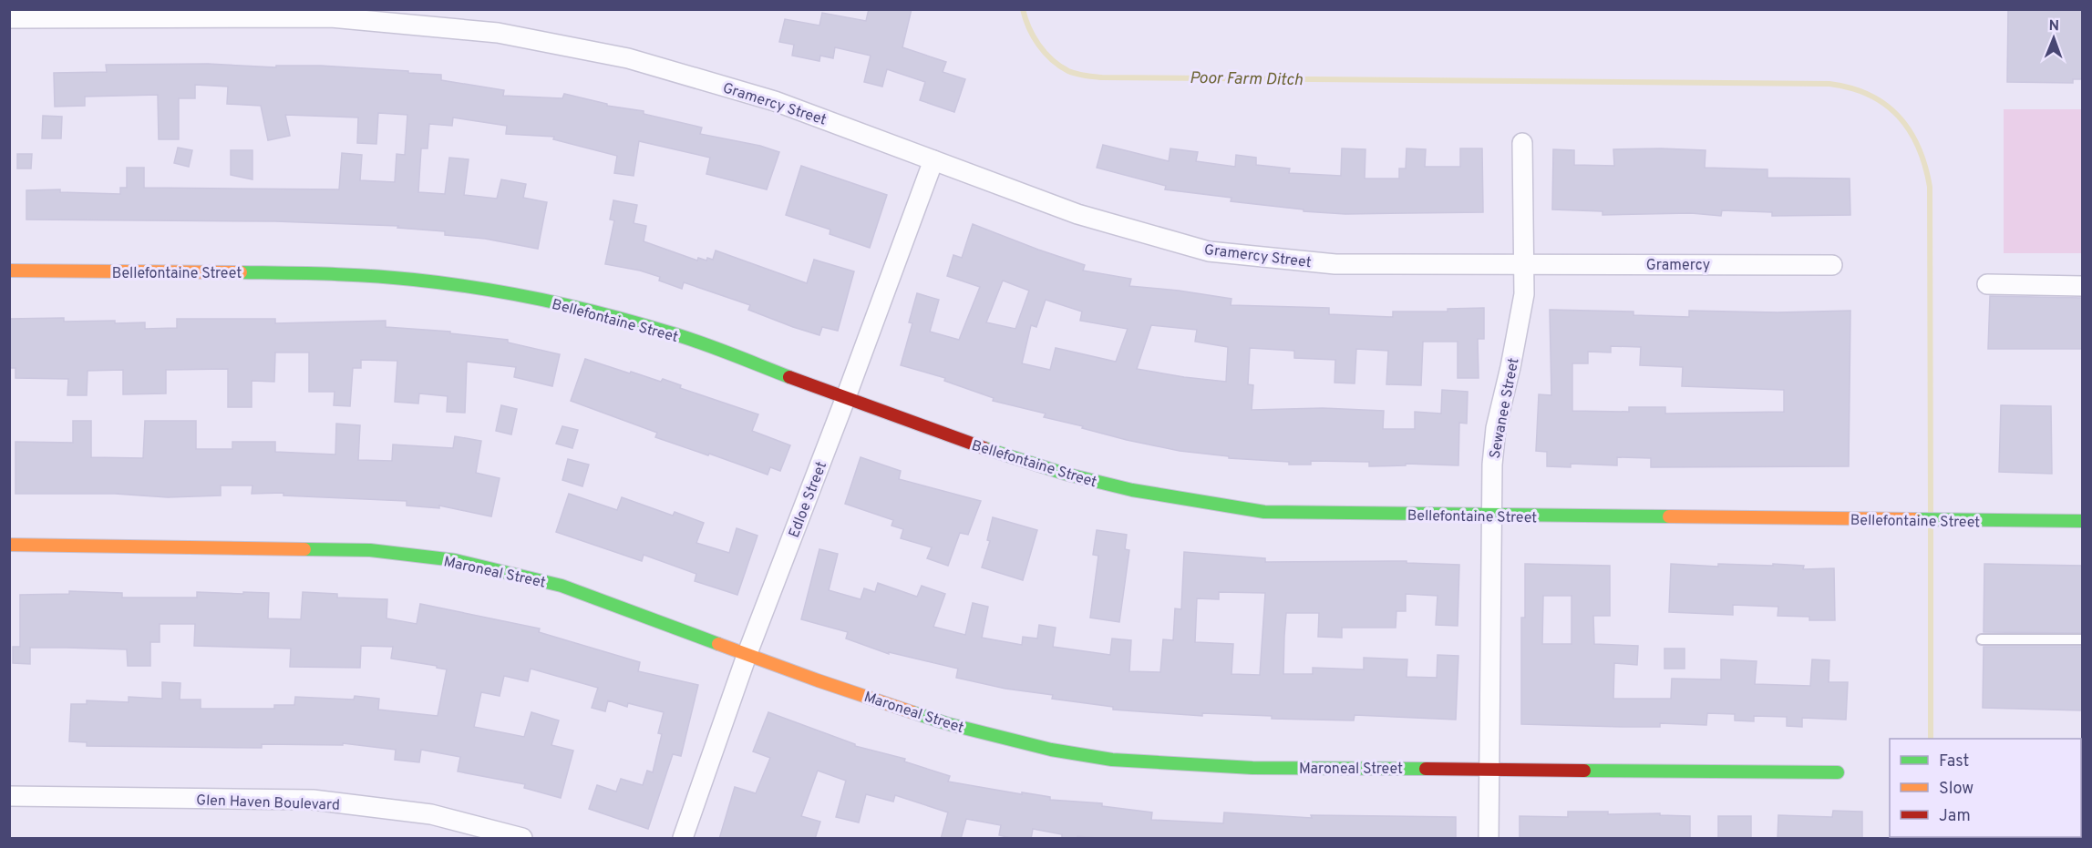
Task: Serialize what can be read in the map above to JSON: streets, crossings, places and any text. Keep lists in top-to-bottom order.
{
  "streets": {
    "street": [
      "Gramercy Street",
      "Gramercy",
      "Bellefontaine Street",
      "Sewanee Street",
      "Edloe Street",
      "Maroneal Street",
      "Glen Haven Boulevard"
    ]
  },
  "crossings": [
    ["Gramercy Street", "Gramercy"],
    ["Gramercy Street", "Sewanee Street"],
    ["Gramercy Street", "Edloe Street"],
    ["Gramercy", "Sewanee Street"],
    ["Bellefontaine Street", "Sewanee Street"],
    ["Bellefontaine Street", "Edloe Street"],
    ["Sewanee Street", "Maroneal Street"],
    ["Edloe Street", "Maroneal Street"]
  ],
  "water": ["Poor Farm Ditch"],
  "legend": ["Fast", "Slow", "Jam"],
  "north": "top"
}
